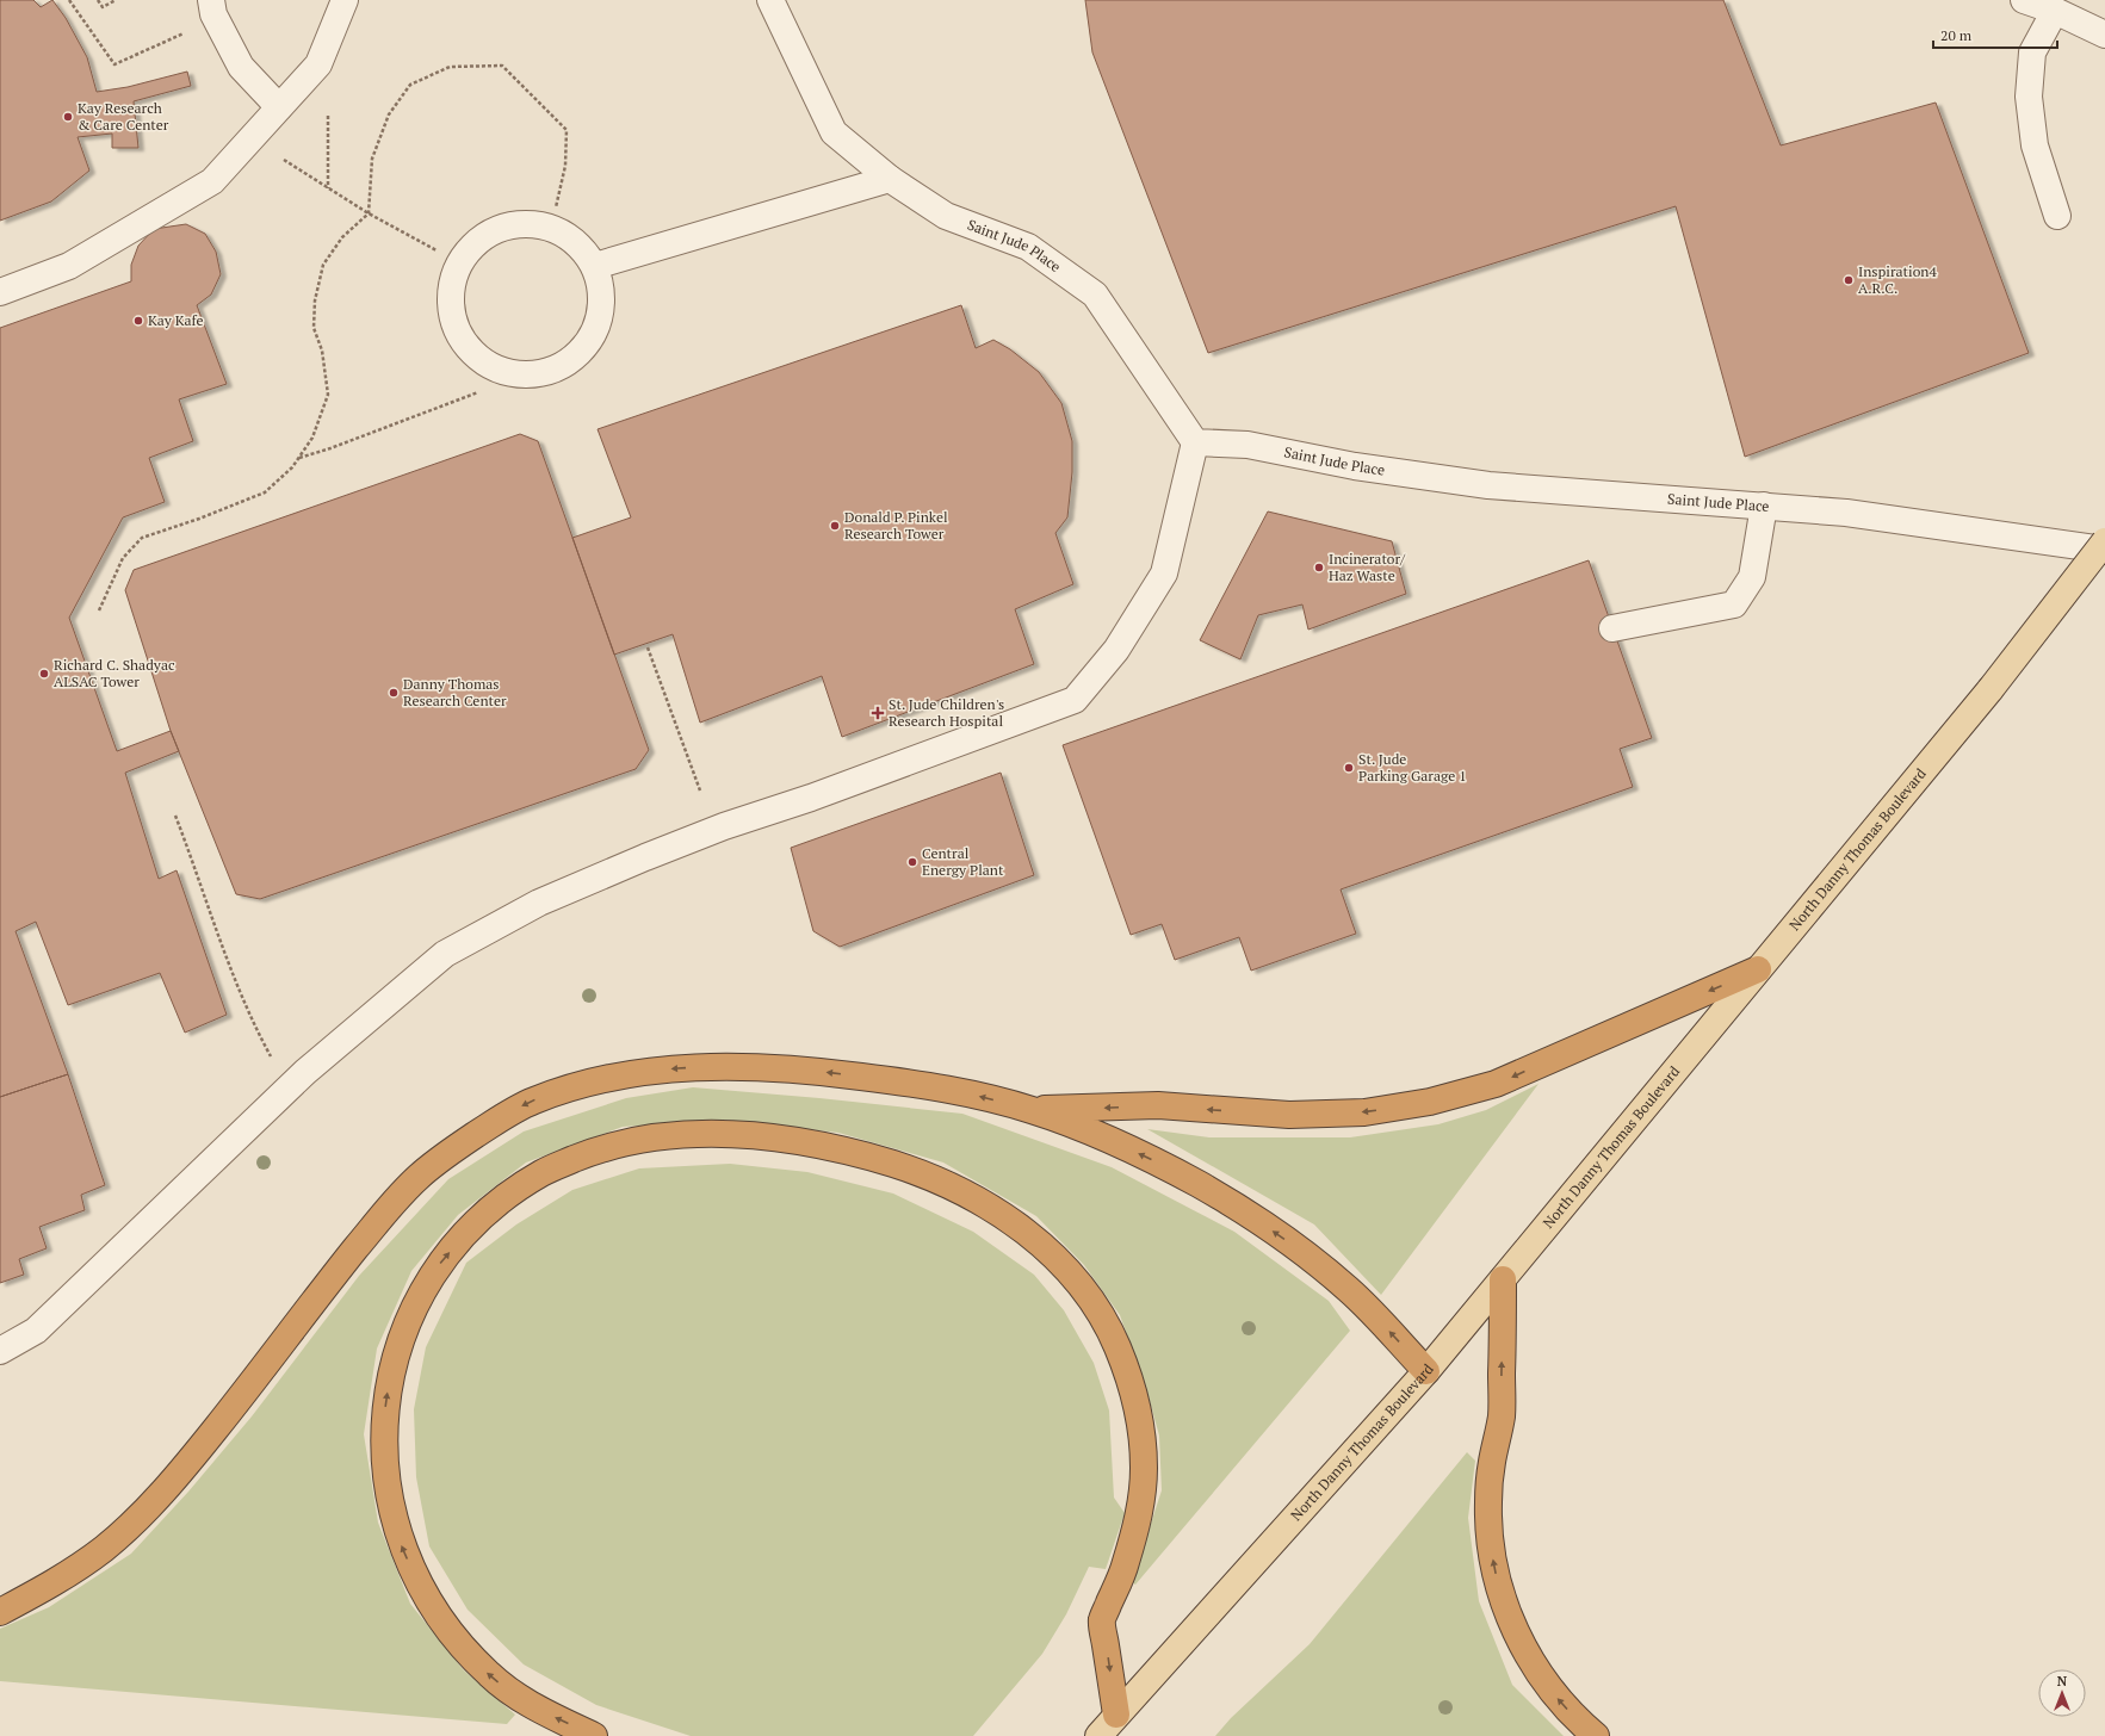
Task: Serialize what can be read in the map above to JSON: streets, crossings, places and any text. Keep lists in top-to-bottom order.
{
  "streets": {
    "main road": ["North Danny Thomas Boulevard"],
    "street": ["Saint Jude Place"]
  },
  "places": {
    "other": [
      "Kay Research & Care Center",
      "Inspiration4 A.R.C.",
      "Kay Kafe",
      "Donald P. Pinkel Research Tower",
      "Incinerator/ Haz Waste",
      "Richard C. Shadyac ALSAC Tower",
      "Danny Thomas Research Center",
      "St. Jude Parking Garage 1",
      "Central Energy Plant"
    ],
    "health": ["St. Jude Children's Research Hospital"]
  },
  "scale_bar": "20 m",
  "north": "top"
}
